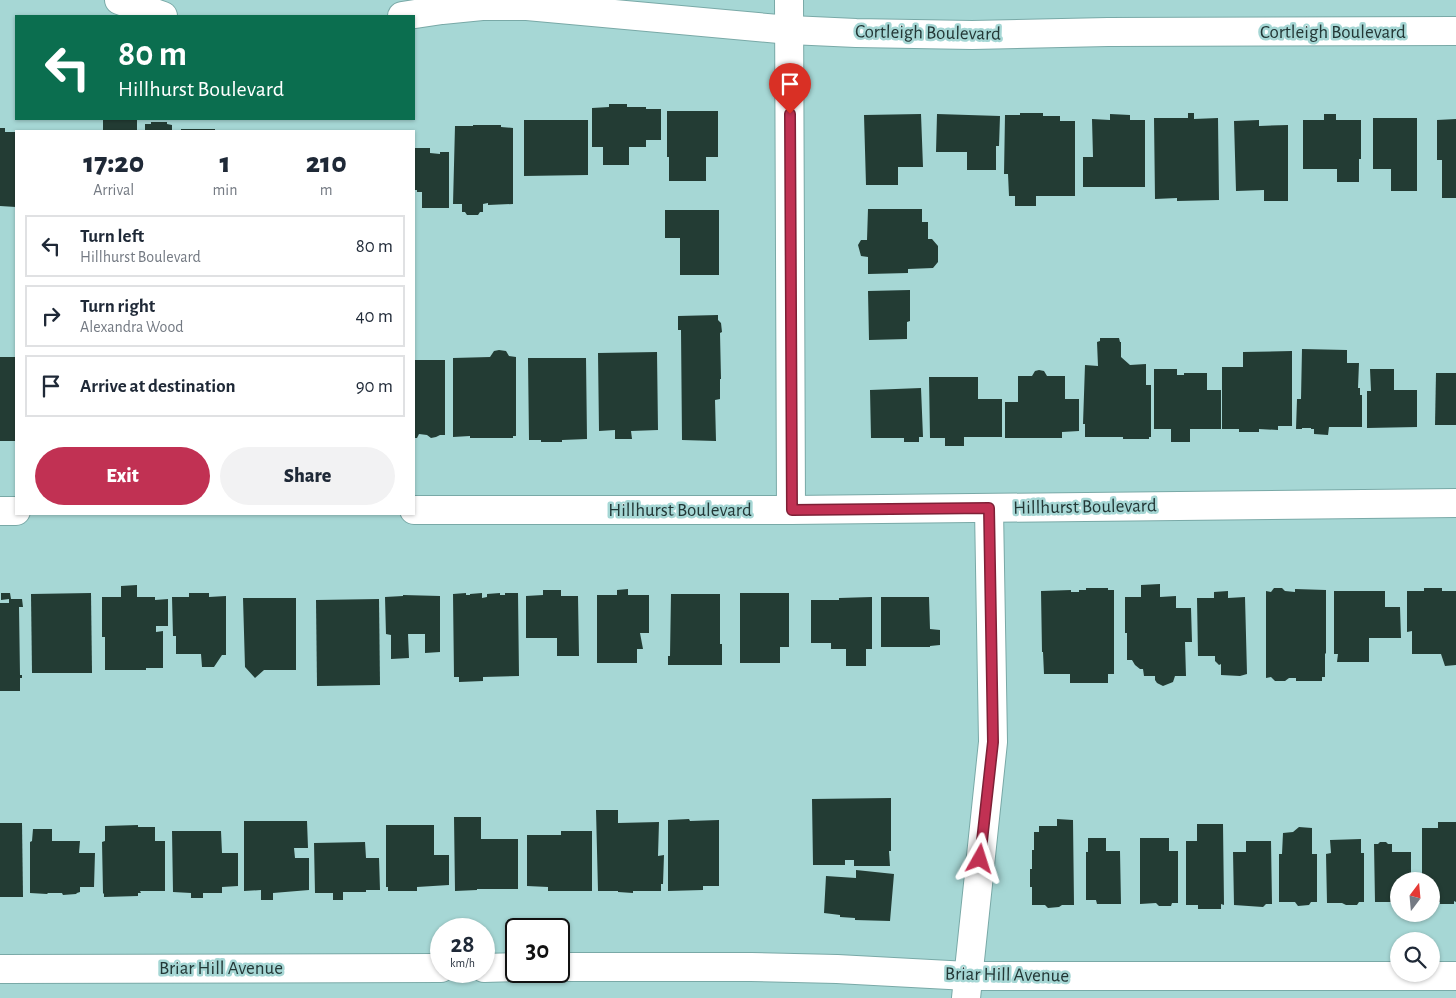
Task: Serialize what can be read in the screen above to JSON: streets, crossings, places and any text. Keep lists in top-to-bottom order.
{
  "streets": {
    "street": ["Cortleigh Boulevard", "Hillhurst Boulevard", "Briar Hill Avenue"]
  },
  "north": "top",
  "page": {
    "turn": ["80 m", "Hillhurst Boulevard"],
    "eta": [
      "17:20",
      "Arrival",
      "1",
      "min",
      "210",
      "m"
    ],
    "list": [
      {
        "name": "Turn left",
        "note": "Hillhurst Boulevard",
        "value": "80 m"
      },
      {
        "name": "Turn right",
        "note": "Alexandra Wood",
        "value": "40 m"
      },
      {
        "name": "Arrive at destination",
        "value": "90 m"
      }
    ],
    "buttons": ["Exit", "Share"],
    "speed": "28 km/h",
    "limit": "30"
  }
}
